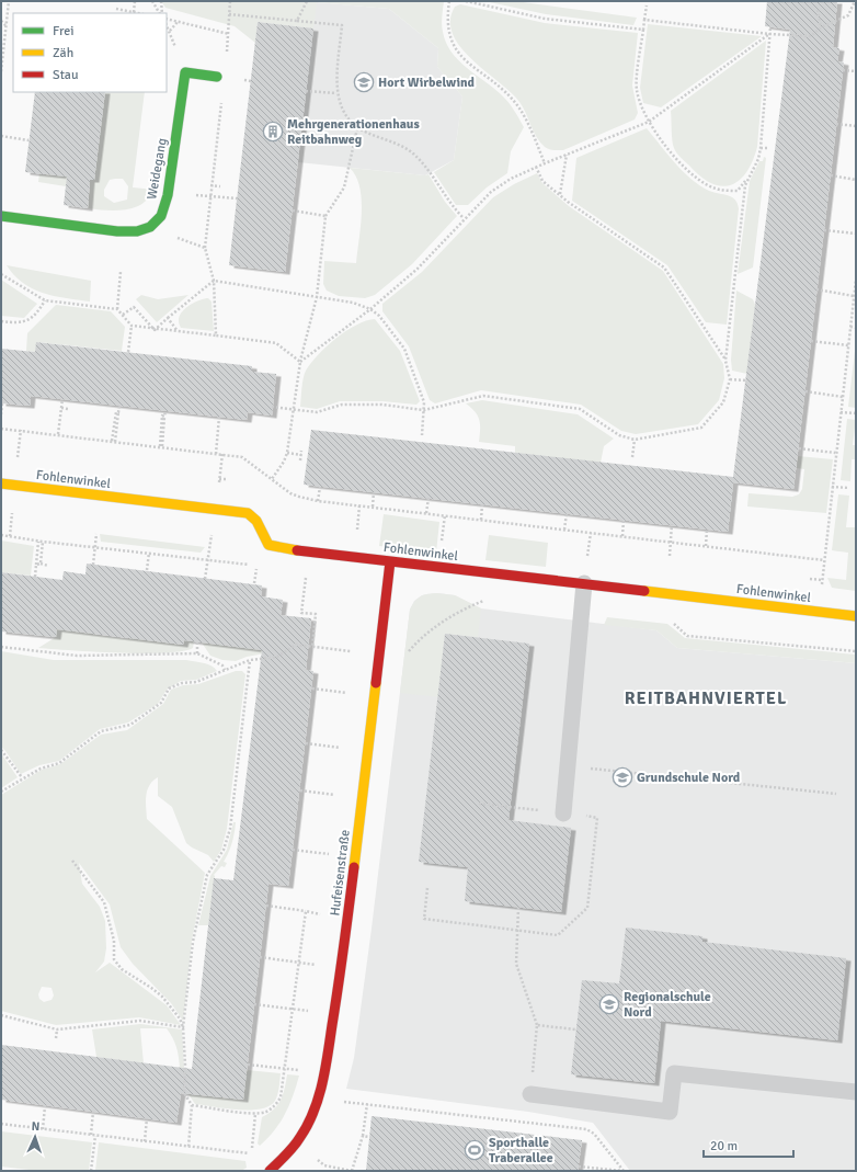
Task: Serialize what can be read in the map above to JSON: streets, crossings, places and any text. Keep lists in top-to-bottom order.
{
  "streets": {
    "street": ["Weidegang", "Fohlenwinkel", "Hufeisenstraße"]
  },
  "crossings": [
    ["Fohlenwinkel", "Hufeisenstraße"]
  ],
  "districts": ["REITBAHNVIERTEL"],
  "places": {
    "school or university": ["Hort Wirbelwind", "Grundschule Nord", "Regionalschule Nord"],
    "building": ["Mehrgenerationenhaus Reitbahnweg"],
    "sports": ["Sporthalle Traberallee"]
  },
  "legend": ["Frei", "Zäh", "Stau"],
  "scale_bar": "20 m",
  "north": "top"
}
